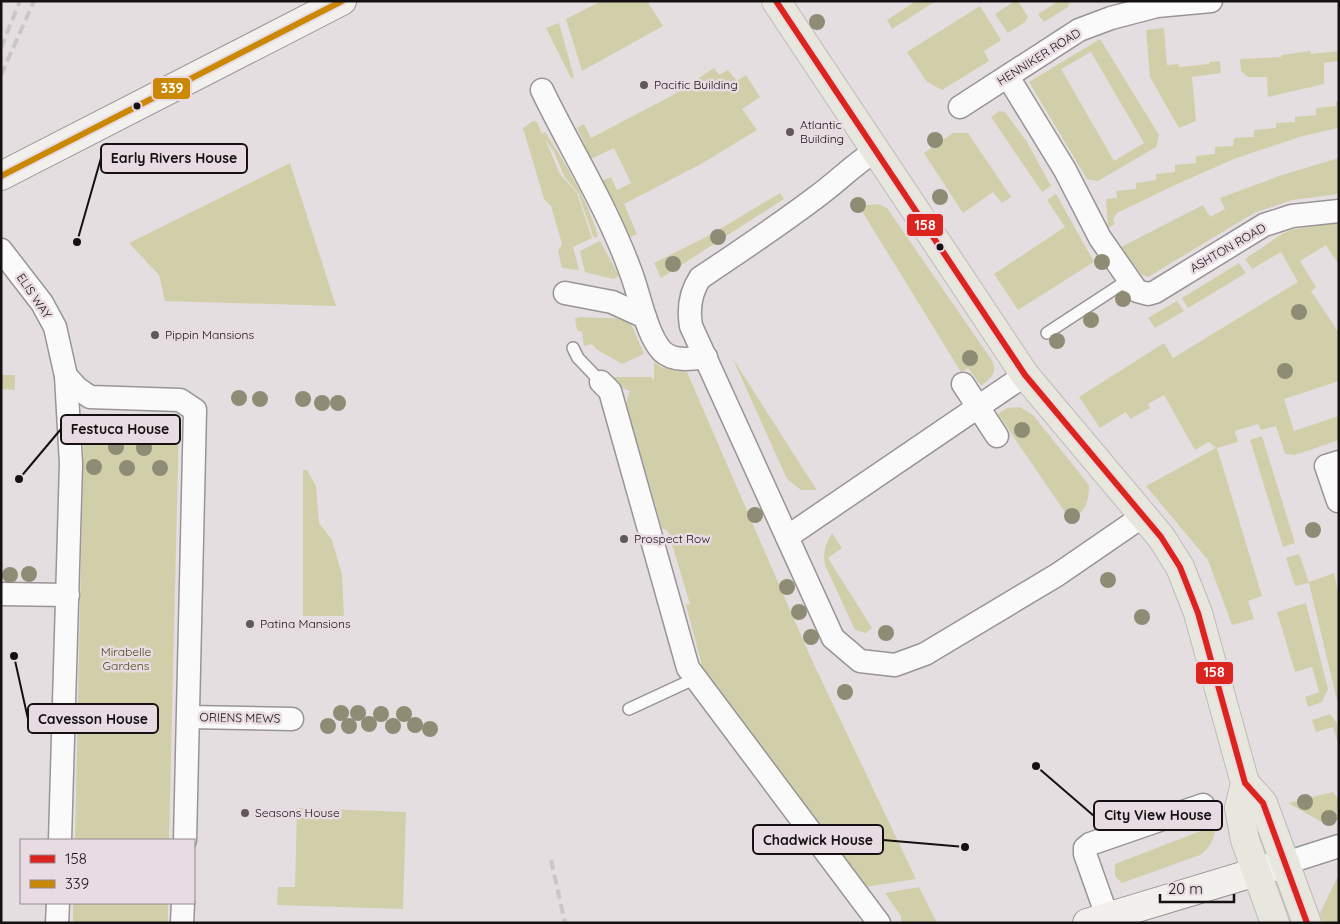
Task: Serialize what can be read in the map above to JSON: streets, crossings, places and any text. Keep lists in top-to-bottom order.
{
  "streets": {
    "street": [
      "HENNIKER ROAD",
      "ASHTON ROAD",
      "ELIS WAY",
      "ORIENS MEWS"
    ]
  },
  "crossings": [
    ["HENNIKER ROAD", "ASHTON ROAD"]
  ],
  "parks": ["Mirabelle Gardens"],
  "places": [
    "Pacific Building",
    "Atlantic Building",
    "Early Rivers House",
    "Pippin Mansions",
    "Festuca House",
    "Prospect Row",
    "Patina Mansions",
    "Cavesson House",
    "City View House",
    "Seasons House",
    "Chadwick House"
  ],
  "lines": ["transit line 158", "transit line 339"],
  "legend": ["158", "339"],
  "scale_bar": "20 m"
}
